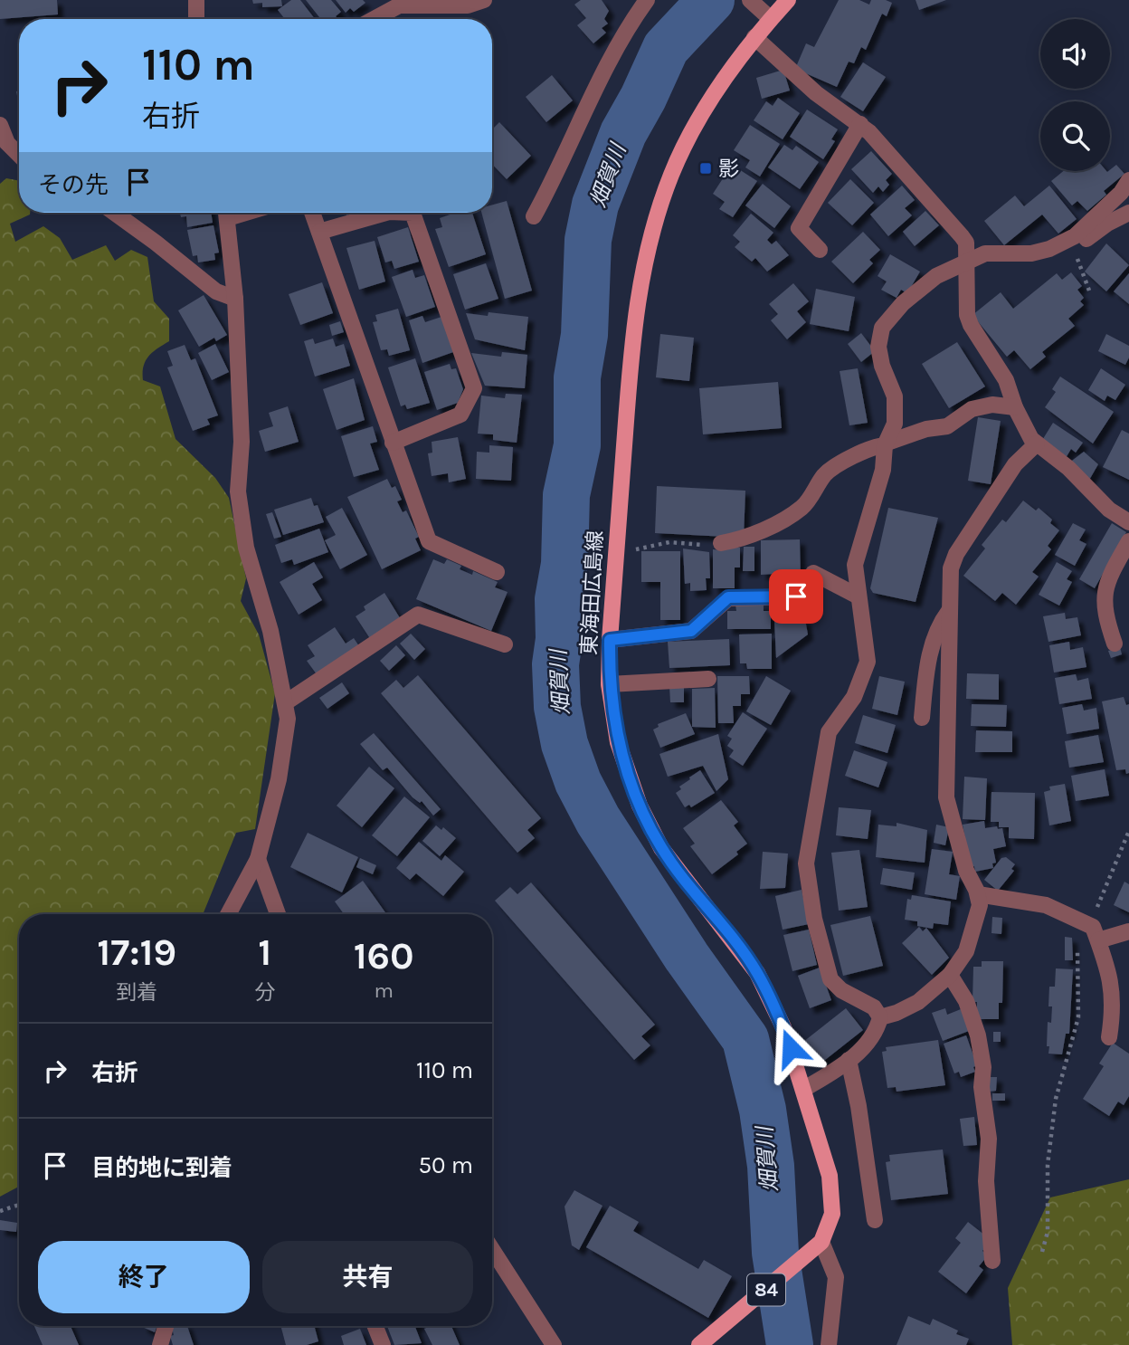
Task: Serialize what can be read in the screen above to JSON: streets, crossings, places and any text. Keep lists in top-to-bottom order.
{
  "streets": {
    "main road": ["東海田広島線", "84"]
  },
  "crossings": [
    ["東海田広島線", "84"]
  ],
  "water": ["畑賀川"],
  "places": {
    "transit": ["影"]
  },
  "page": {
    "turn": ["110 m", "右折"],
    "then": "その先",
    "eta": [
      "17:19",
      "到着",
      "1",
      "分",
      "160",
      "m"
    ],
    "list": [
      {
        "name": "右折",
        "value": "110 m"
      },
      {
        "name": "目的地に到着",
        "value": "50 m"
      }
    ],
    "buttons": ["終了", "共有"]
  }
}
